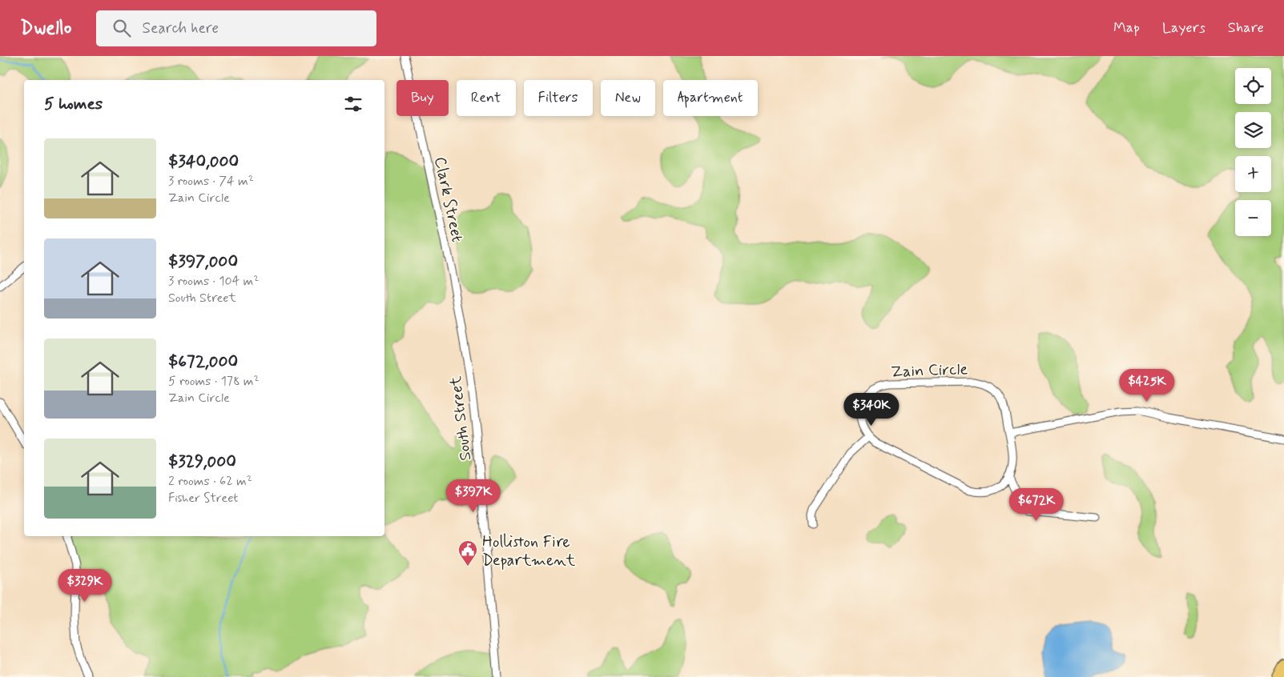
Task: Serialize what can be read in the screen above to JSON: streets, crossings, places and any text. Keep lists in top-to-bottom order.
{
  "streets": {
    "street": ["Clark Street", "Zain Circle", "South Street"]
  },
  "crossings": [
    ["Clark Street", "South Street"]
  ],
  "places": {
    "public building": ["Holliston Fire Department"]
  },
  "page": {
    "header": "Dwello",
    "search": "Search here",
    "nav": ["Map", "Layers", "Share"],
    "map_buttons": ["+", "−"],
    "chip": [
      "Buy",
      "Rent",
      "Filters",
      "New",
      "Apartment"
    ],
    "heading": "5 homes",
    "list": [
      {
        "name": "$340,000",
        "note": "3 rooms · 74 m² · Zain Circle"
      },
      {
        "name": "$397,000",
        "note": "3 rooms · 104 m² · South Street"
      },
      {
        "name": "$672,000",
        "note": "5 rooms · 178 m² · Zain Circle"
      },
      {
        "name": "$329,000",
        "note": "2 rooms · 62 m² · Fisher Street"
      }
    ],
    "price": [
      "$425K",
      "$340K",
      "$397K",
      "$672K",
      "$329K"
    ]
  }
}
